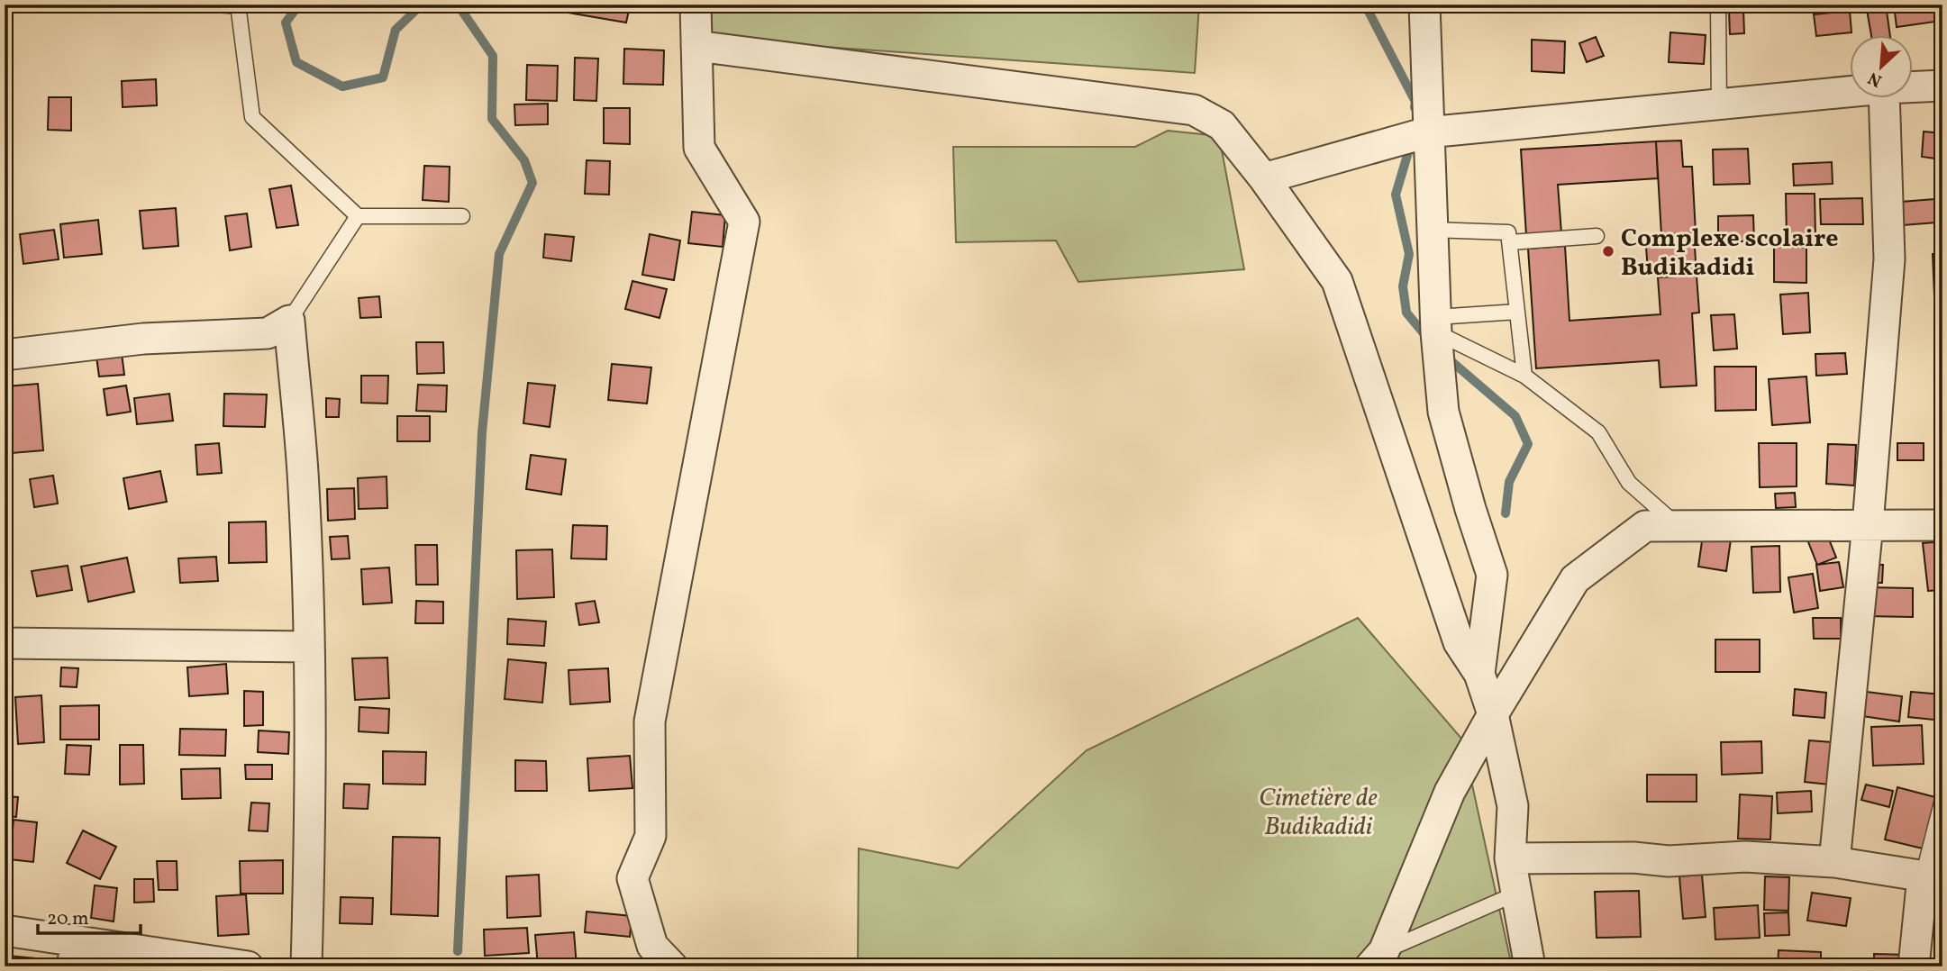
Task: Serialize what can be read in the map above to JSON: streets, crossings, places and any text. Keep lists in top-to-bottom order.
{
  "parks": ["Cimetière de Budikadidi"],
  "places": ["Complexe scolaire Budikadidi"],
  "scale_bar": "20 m",
  "north": "bottom left"
}
